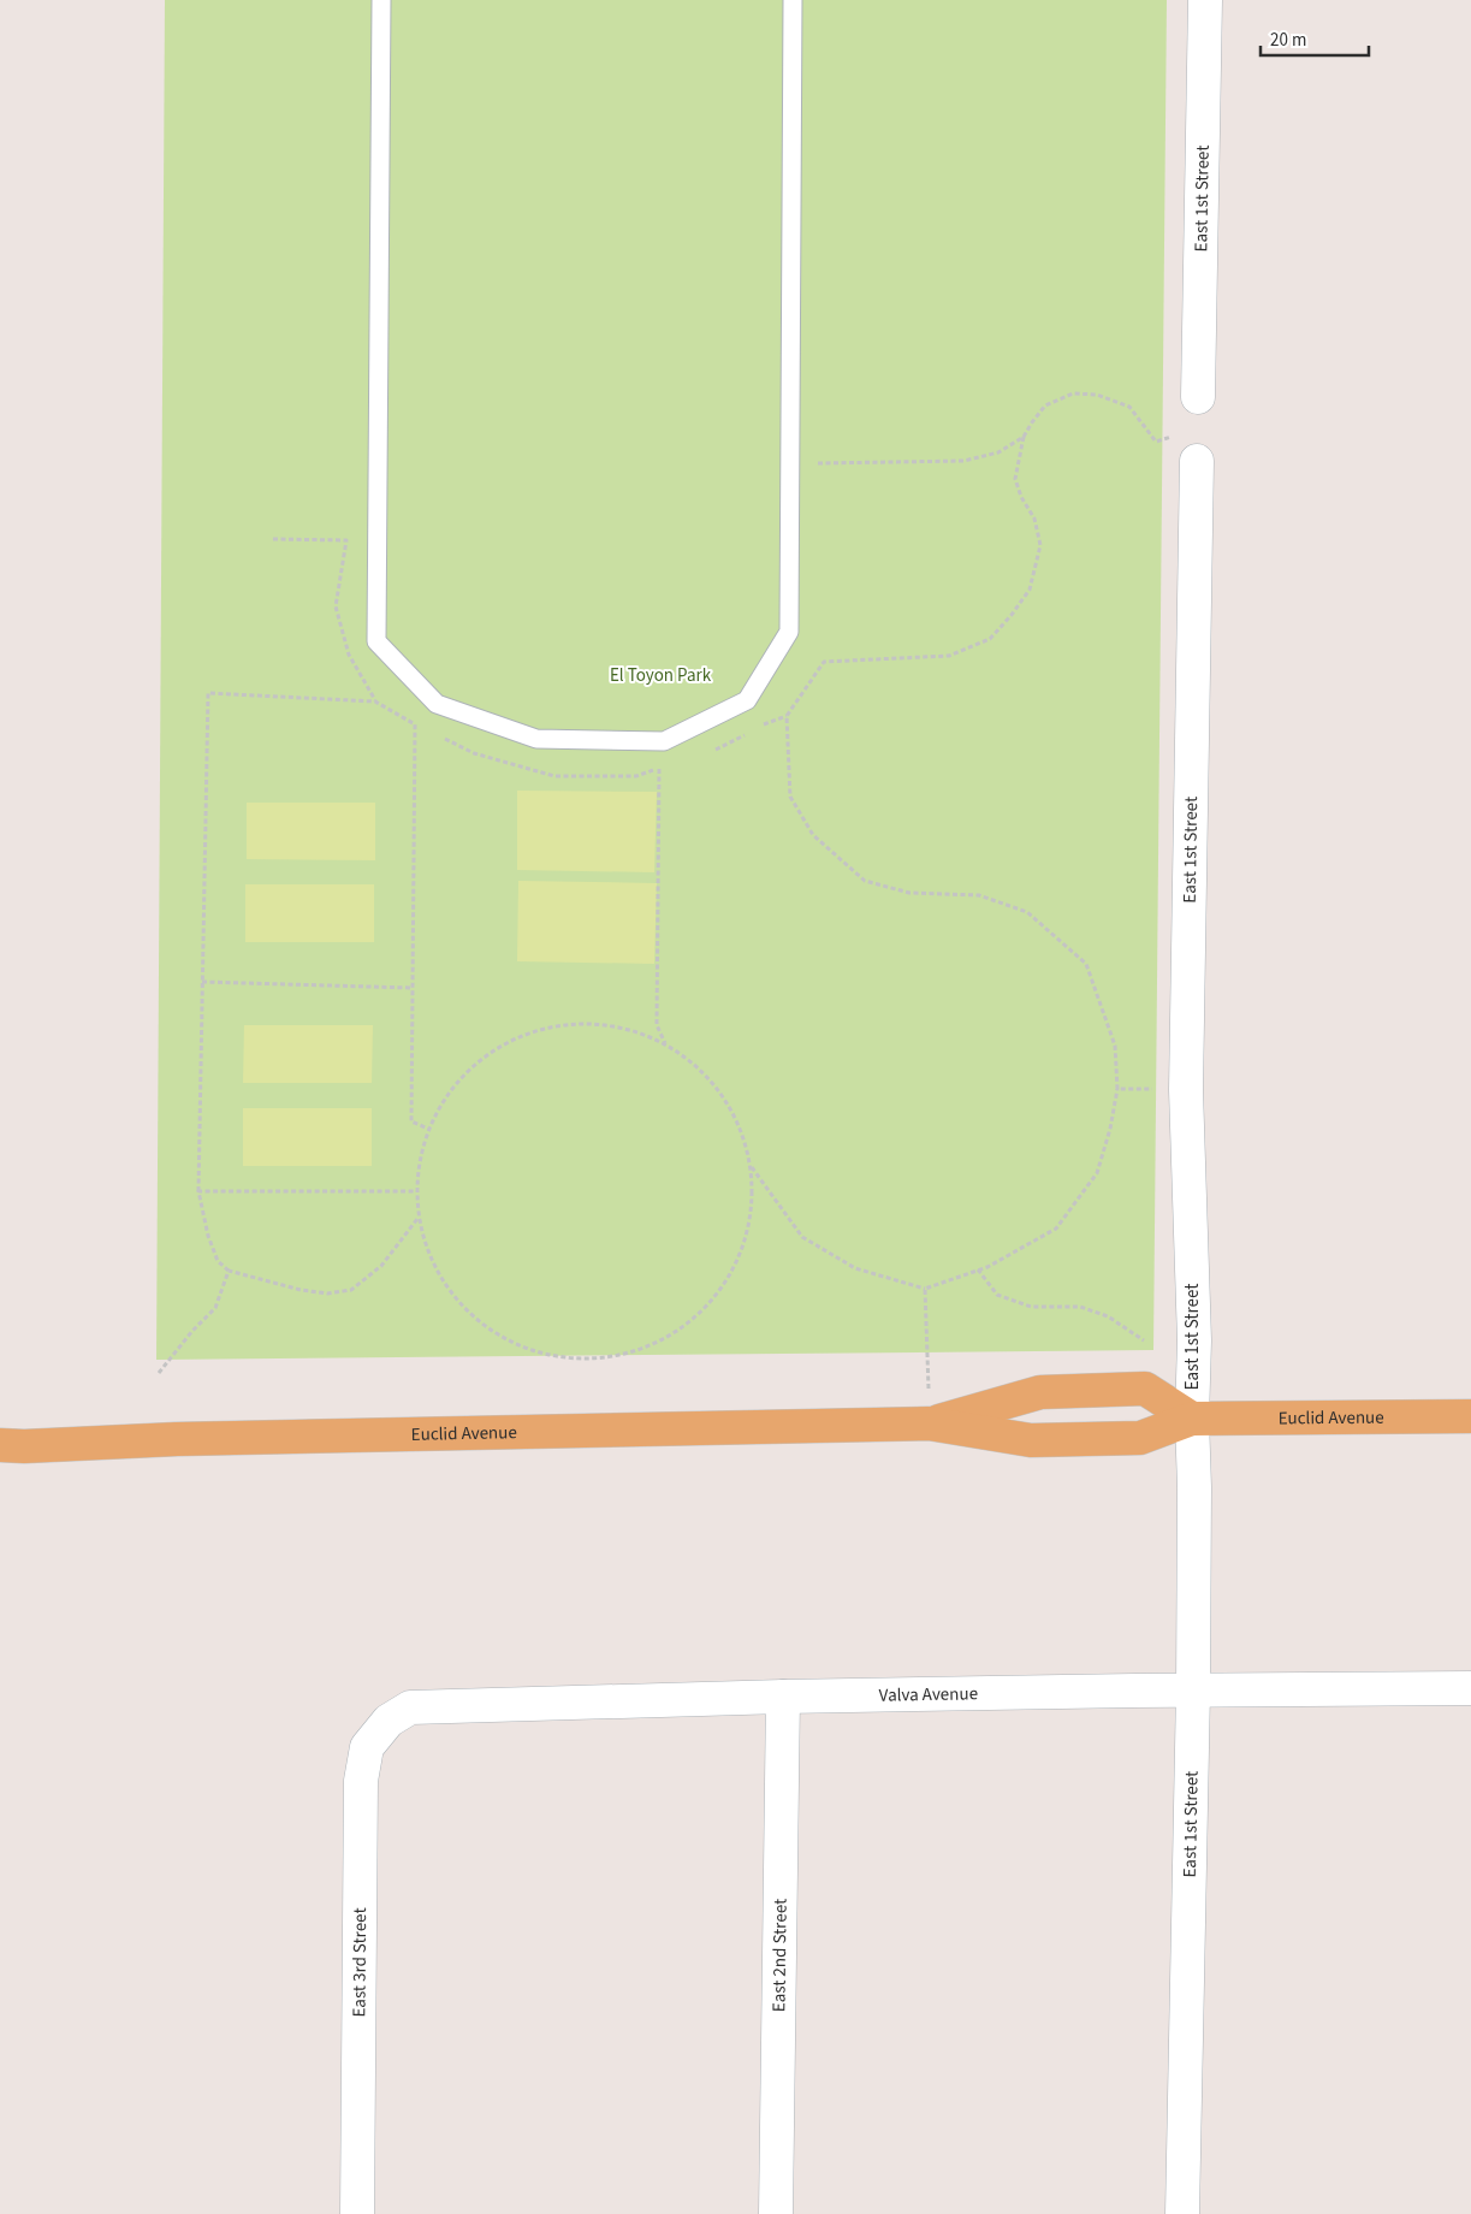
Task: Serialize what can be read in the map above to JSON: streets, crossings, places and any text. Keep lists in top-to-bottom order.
{
  "streets": {
    "main road": ["Euclid Avenue"],
    "street": [
      "East 1st Street",
      "Valva Avenue",
      "East 2nd Street",
      "East 3rd Street"
    ]
  },
  "crossings": [
    ["East 1st Street", "Euclid Avenue"],
    ["East 1st Street", "Valva Avenue"],
    ["Valva Avenue", "East 2nd Street"],
    ["Valva Avenue", "East 3rd Street"]
  ],
  "parks": ["El Toyon Park"],
  "scale_bar": "20 m"
}
